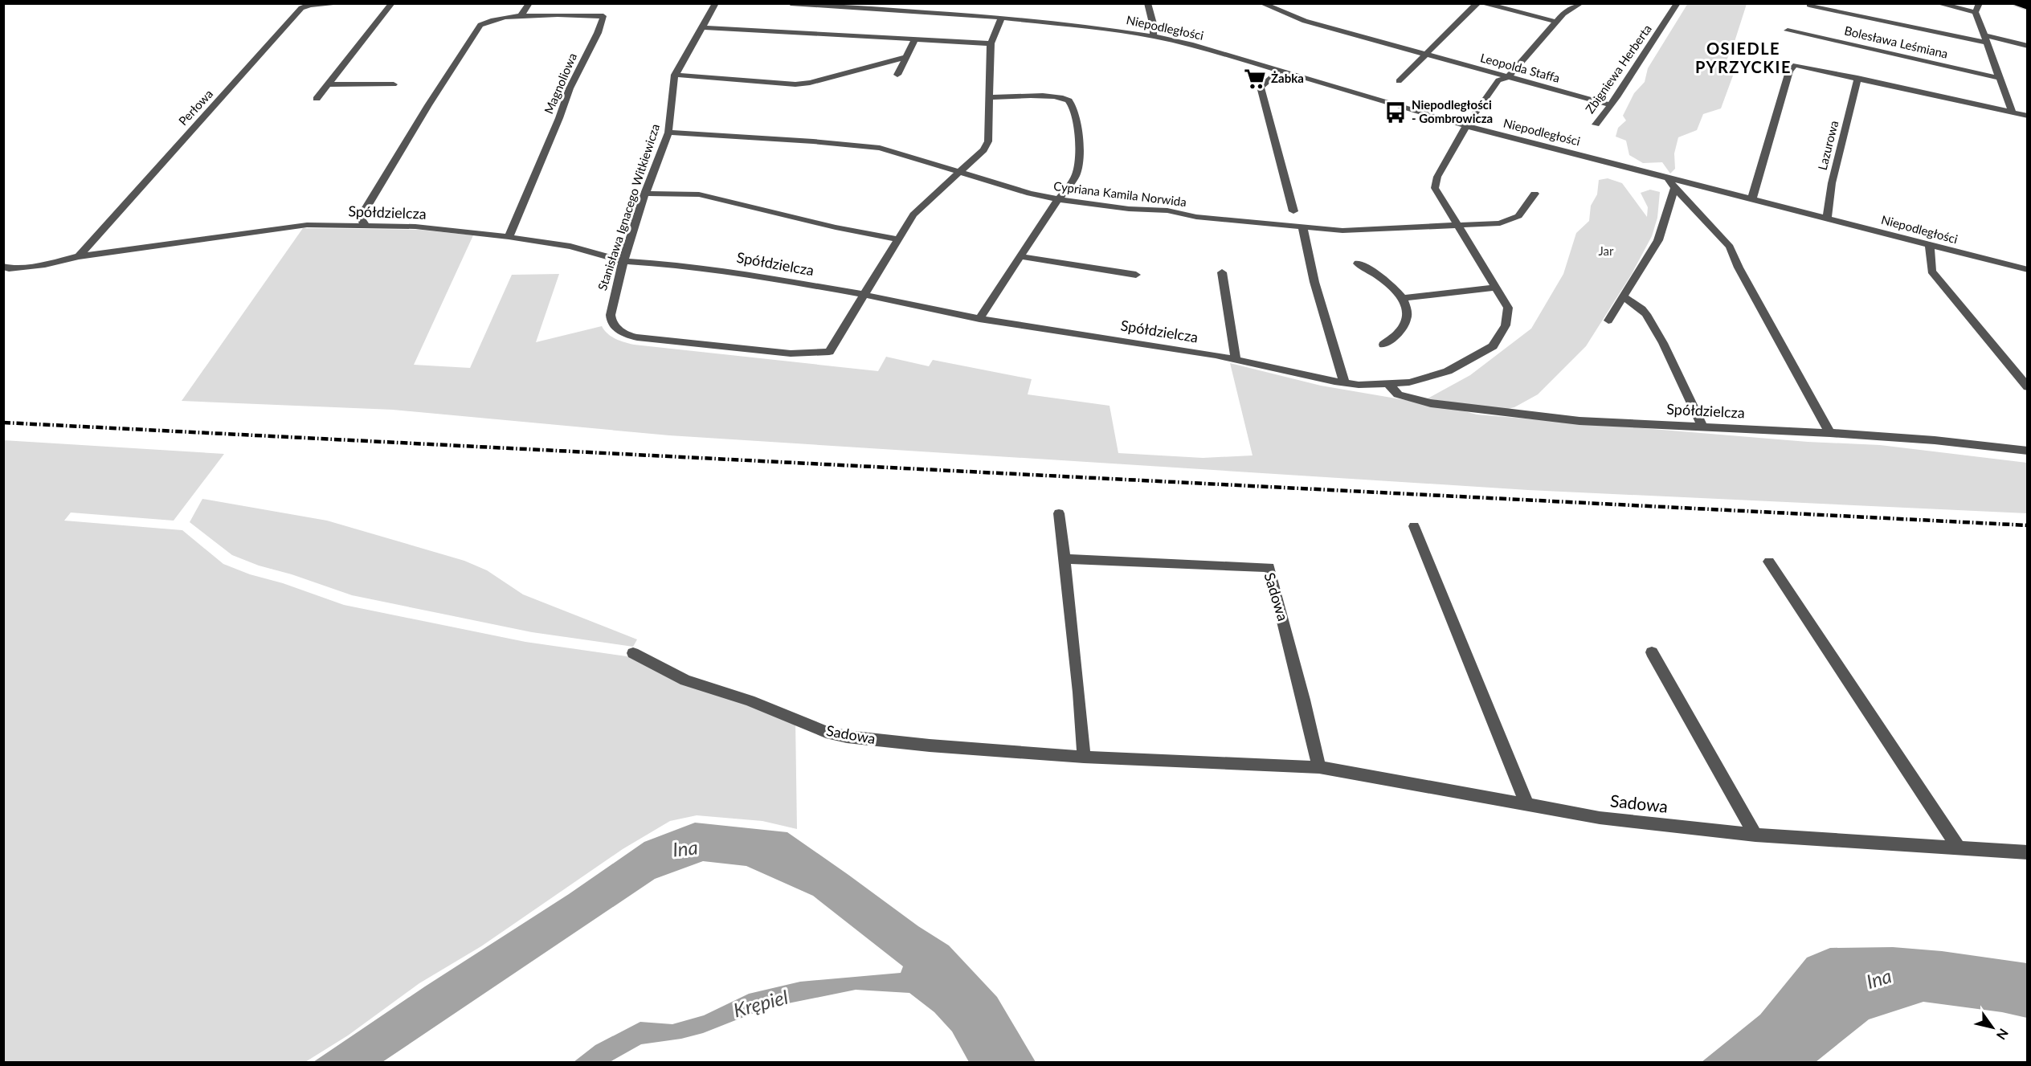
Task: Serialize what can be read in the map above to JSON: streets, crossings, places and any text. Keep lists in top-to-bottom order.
{
  "streets": {
    "street": [
      "Niepodległości",
      "Bolesława Leśmiana",
      "Leopolda Staffa",
      "Zbigniewa Herberta",
      "Magnoliowa",
      "Perłowa",
      "Lazurowa",
      "Cypriana Kamila Norwida",
      "Stanisława Ignacego Witkiewicza",
      "Spółdzielcza",
      "Sadowa"
    ]
  },
  "crossings": [
    ["Niepodległości", "Lazurowa"],
    ["Leopolda Staffa", "Zbigniewa Herberta"],
    ["Magnoliowa", "Spółdzielcza"],
    ["Perłowa", "Spółdzielcza"],
    ["Cypriana Kamila Norwida", "Stanisława Ignacego Witkiewicza"],
    ["Stanisława Ignacego Witkiewicza", "Spółdzielcza"]
  ],
  "districts": ["OSIEDLE PYRZYCKIE"],
  "water": ["Ina", "Krępiel"],
  "parks": ["Jar"],
  "places": {
    "supermarket": ["Żabka"],
    "bus stop": ["Niepodległości - Gombrowicza"]
  },
  "north": "bottom right"
}
